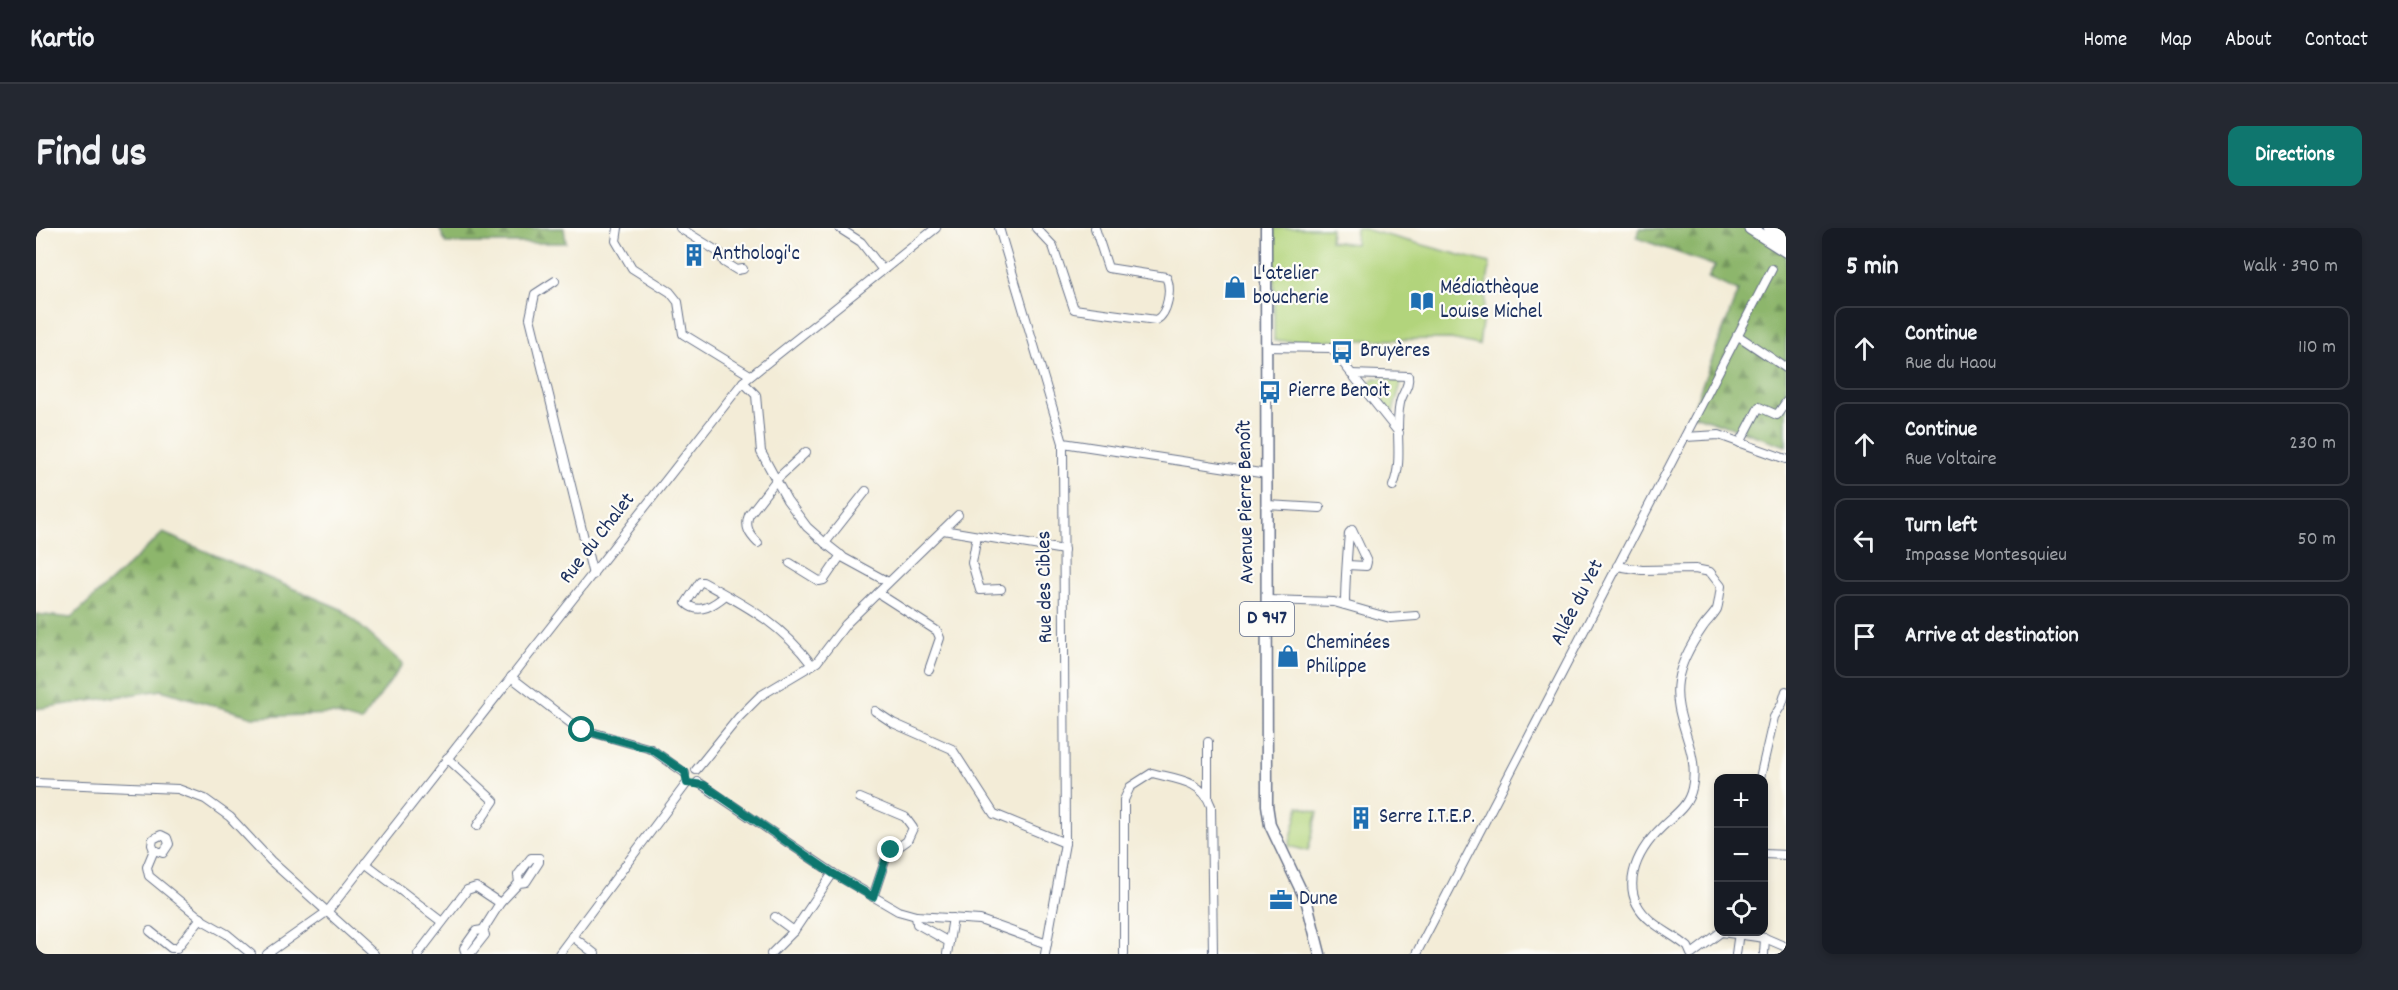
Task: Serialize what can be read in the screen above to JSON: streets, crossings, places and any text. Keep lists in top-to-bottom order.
{
  "streets": {
    "main road": ["Avenue Pierre Benoît", "D 947"],
    "street": ["Rue du Chalet", "Rue des Cibles", "Allée du Yet"]
  },
  "places": {
    "building": ["Anthologi'c", "Serre I.T.E.P."],
    "shop": ["L'atelier boucherie", "Cheminées Philippe"],
    "library": ["Médiathèque Louise Michel"],
    "bus stop": ["Bruyères", "Pierre Benoit"],
    "office": ["Dune"]
  },
  "page": {
    "header": "Kartio",
    "nav": [
      "Home",
      "Map",
      "About",
      "Contact"
    ],
    "title": "Find us",
    "buttons": "Directions",
    "heading": ["5 min", "Walk · 390 m"],
    "list": [
      ["Continue", "Rue du Haou", "110 m"],
      ["Continue", "Rue Voltaire", "230 m"],
      ["Turn left", "Impasse Montesquieu", "50 m"],
      "Arrive at destination"
    ],
    "map_buttons": ["+", "−"]
  }
}
